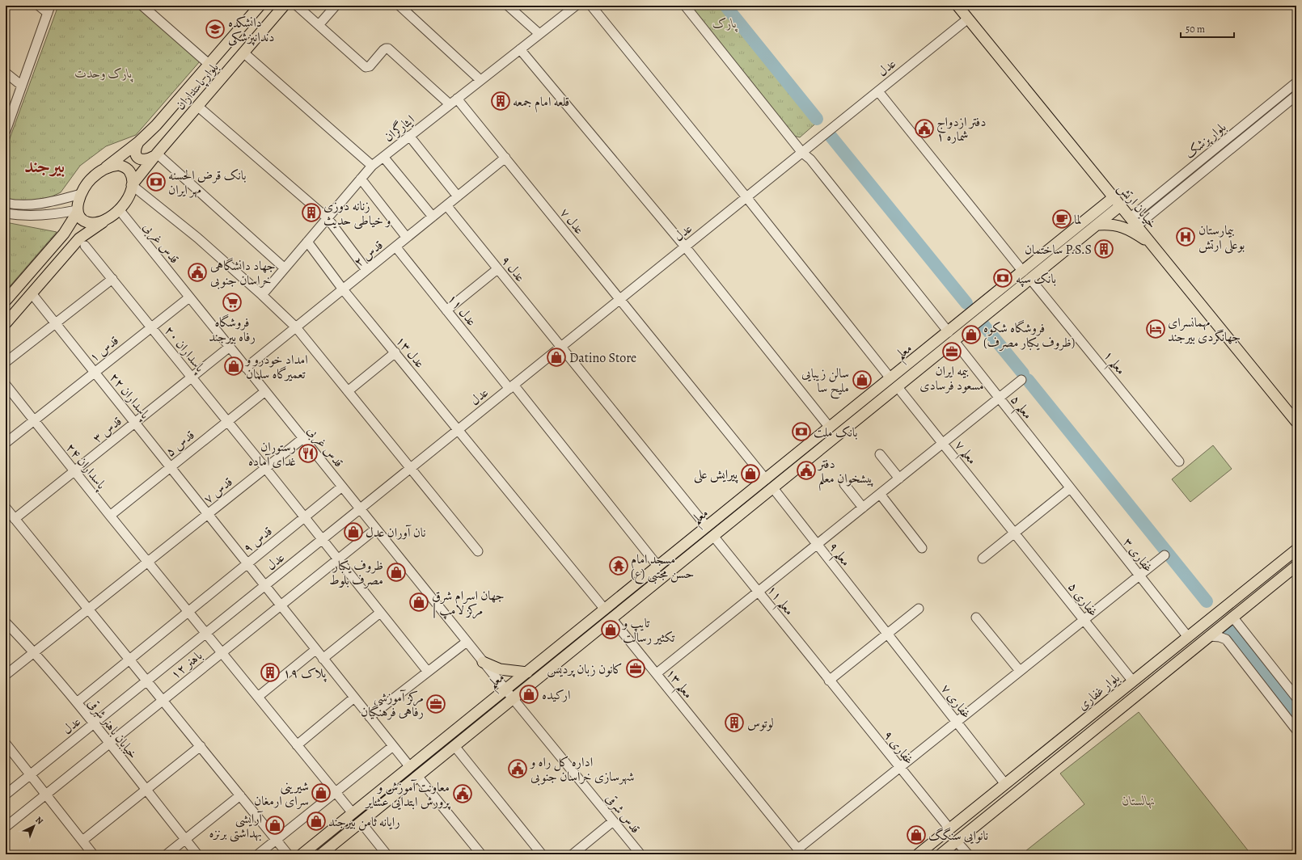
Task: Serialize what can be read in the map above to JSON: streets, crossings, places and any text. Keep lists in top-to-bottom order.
{
  "streets": {
    "main road": [
      "بلوار پاسداران",
      "خیابان ارتش",
      "معلم",
      "بلوار غفاری"
    ],
    "street": [
      "عدل",
      "ایثارگران",
      "بلوار پزشک",
      "عدل ۷",
      "قدس غربی",
      "قدس ۲",
      "عدل ۹",
      "عدل ۱۱",
      "قدس ۱",
      "پاسداران ۲۰",
      "عدل ۱۳",
      "معلم ۱",
      "پاسداران ۲۲",
      "معلم ۵",
      "قدس ۳",
      "قدس ۵",
      "معلم ۷",
      "پاسداران ۲۴",
      "قدس ۷",
      "قدس ۹",
      "معلم ۹",
      "غفاری ۳",
      "غفاری ۵",
      "معلم ۱۱",
      "باهنر ۱۲",
      "معلم ۱۳",
      "غفاری ۷",
      "خیابان باهنر شرقی",
      "غفاری ۹",
      "قدس شرقی"
    ]
  },
  "crossings": [
    ["عدل", "خیابان ارتش"],
    ["عدل", "عدل ۷"],
    ["عدل", "قدس غربی"],
    ["عدل", "عدل ۹"],
    ["عدل", "عدل ۱۱"],
    ["عدل", "پاسداران ۲۰"],
    ["عدل", "عدل ۱۳"],
    ["عدل", "معلم ۱"],
    ["عدل", "پاسداران ۲۲"],
    ["عدل", "پاسداران ۲۴"],
    ["عدل", "خیابان باهنر شرقی"],
    ["بلوار پاسداران", "قدس غربی"],
    ["ایثارگران", "عدل ۷"],
    ["ایثارگران", "عدل ۱۳"],
    ["بلوار پزشک", "خیابان ارتش"],
    ["خیابان ارتش", "معلم"],
    ["عدل ۷", "قدس ۲"],
    ["عدل ۷", "معلم"],
    ["قدس غربی", "قدس ۲"],
    ["قدس غربی", "قدس ۱"],
    ["قدس غربی", "معلم"],
    ["قدس غربی", "قدس ۳"],
    ["قدس غربی", "قدس ۵"],
    ["قدس غربی", "قدس ۷"],
    ["قدس غربی", "قدس ۹"],
    ["قدس غربی", "باهنر ۱۲"],
    ["قدس غربی", "قدس شرقی"],
    ["قدس ۲", "عدل ۹"],
    ["قدس ۲", "عدل ۱۱"],
    ["قدس ۲", "عدل ۱۳"],
    ["عدل ۹", "معلم"],
    ["عدل ۱۱", "معلم"],
    ["قدس ۱", "پاسداران ۲۰"],
    ["قدس ۱", "پاسداران ۲۲"],
    ["قدس ۱", "پاسداران ۲۴"],
    ["پاسداران ۲۰", "قدس ۳"],
    ["پاسداران ۲۰", "قدس ۵"],
    ["پاسداران ۲۰", "قدس ۷"],
    ["پاسداران ۲۰", "قدس ۹"],
    ["پاسداران ۲۰", "باهنر ۱۲"],
    ["معلم", "عدل ۱۳"],
    ["معلم", "معلم ۱"],
    ["معلم", "پاسداران ۲۲"],
    ["معلم", "معلم ۵"],
    ["معلم", "معلم ۷"],
    ["معلم", "پاسداران ۲۴"],
    ["معلم", "معلم ۹"],
    ["معلم", "معلم ۱۱"],
    ["معلم", "معلم ۱۳"],
    ["معلم", "قدس شرقی"],
    ["پاسداران ۲۲", "قدس ۳"],
    ["پاسداران ۲۲", "قدس ۵"],
    ["پاسداران ۲۲", "قدس ۷"],
    ["پاسداران ۲۲", "قدس ۹"],
    ["پاسداران ۲۲", "باهنر ۱۲"],
    ["معلم ۵", "غفاری ۳"],
    ["قدس ۳", "پاسداران ۲۴"],
    ["قدس ۵", "پاسداران ۲۴"],
    ["معلم ۷", "غفاری ۵"],
    ["پاسداران ۲۴", "قدس ۷"],
    ["پاسداران ۲۴", "قدس ۹"],
    ["پاسداران ۲۴", "باهنر ۱۲"],
    ["قدس ۷", "خیابان باهنر شرقی"],
    ["قدس ۹", "خیابان باهنر شرقی"],
    ["معلم ۹", "غفاری ۷"],
    ["غفاری ۳", "بلوار غفاری"],
    ["غفاری ۵", "بلوار غفاری"],
    ["معلم ۱۱", "غفاری ۹"],
    ["باهنر ۱۲", "خیابان باهنر شرقی"],
    ["بلوار غفاری", "غفاری ۷"],
    ["بلوار غفاری", "غفاری ۹"]
  ],
  "districts": ["بیرجند"],
  "parks": ["پارک", "پارک وحدت", "نهالستان"],
  "places": {
    "school or university": ["دانشکده دندانپزشکی"],
    "building": [
      "قلعه امام جمعه",
      "زنانه دوزی و خیاطی حدیث",
      "ساختمان P.S.S",
      "پلاک ۱۹",
      "لوتوس"
    ],
    "public building": [
      "دفتر ازدواج شماره ۱",
      "جهاد دانشگاهی خراسان جنوبی",
      "دفتر پیشخوان معلم",
      "اداره کل راه و شهرسازی خراسان جنوبی",
      "معاونت آموزش و پرورش ابتدایی عشایر"
    ],
    "bank": ["بانک قرض الحسنه مهر ایران", "بانک سپه", "بانک ملت"],
    "cafe": ["لما"],
    "hospital": ["بیمارستان بوعلی ارتش"],
    "supermarket": ["فروشگاه رفاه بیرجند"],
    "hotel": ["مهمانسرای جهانگردی بیرجند"],
    "shop": [
      "فروشگاه شکوه (ظروف یکبار مصرف)",
      "Datino Store",
      "امداد خودرو و تعمیرگاه سلمان",
      "سالن زیبایی ملیح سا",
      "پیرایش علی",
      "نان آوران عدل",
      "ظروف یکبار مصرف بلوط",
      "جهان اسرام شرق | مرکز لامپ",
      "تایپ و تکثیر رسالت",
      "ارکیده",
      "شیرینی سرای ارمغان",
      "رایانه ثامن بیرجند",
      "آرایشی بهداشتی برنزه",
      "نانوایی سنگگ"
    ],
    "office": ["بیمه ایران مسعود فرسادی", "کانون زبان پردیس", "مرکز آموزشی رفاهی فرهنگیان"],
    "restaurant": ["رستوران غدای آماده"],
    "temple": ["مسجد امام حسن مجتبی (ع)"]
  },
  "scale_bar": "50 m",
  "north": "top right"
}
